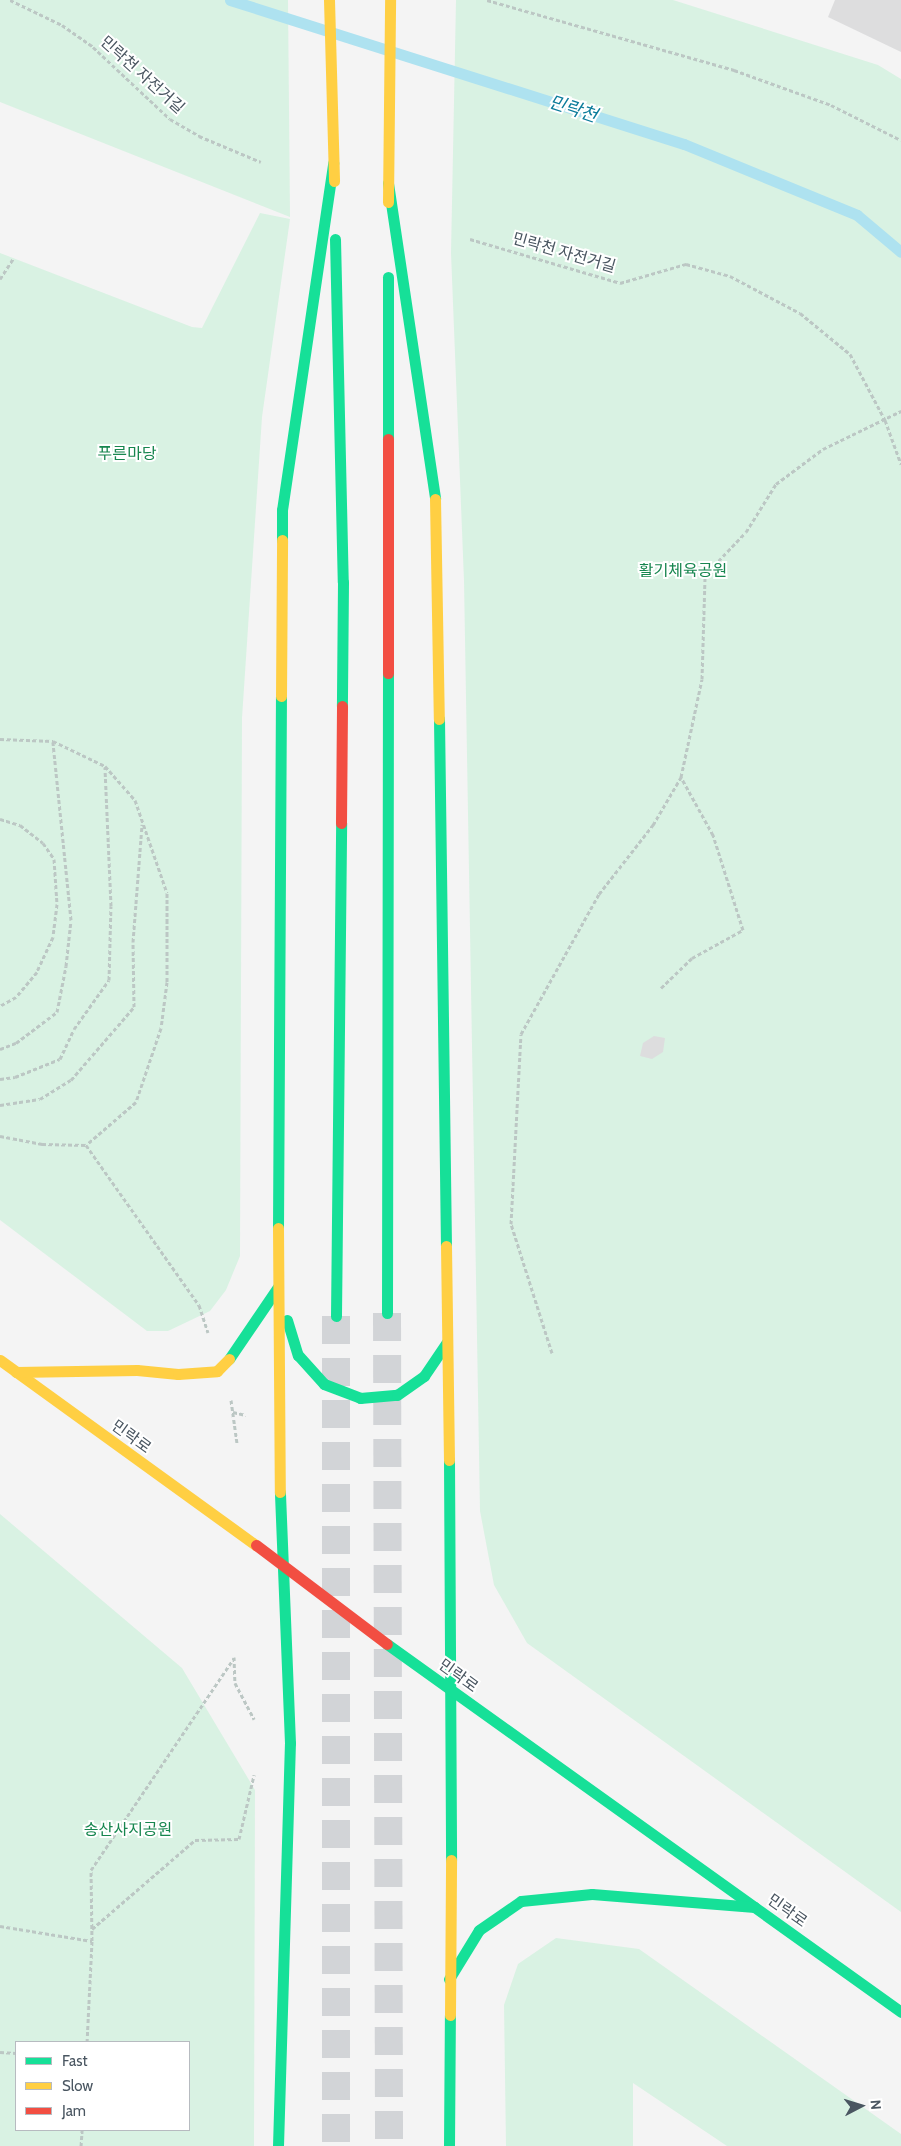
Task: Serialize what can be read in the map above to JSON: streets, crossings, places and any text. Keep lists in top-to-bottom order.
{
  "streets": {
    "main road": ["민락로"],
    "path": ["민락천 자전거길"]
  },
  "water": ["민락천"],
  "parks": ["푸른마당", "활기체육공원", "송산사지공원"],
  "legend": ["Fast", "Slow", "Jam"],
  "north": "right"
}
